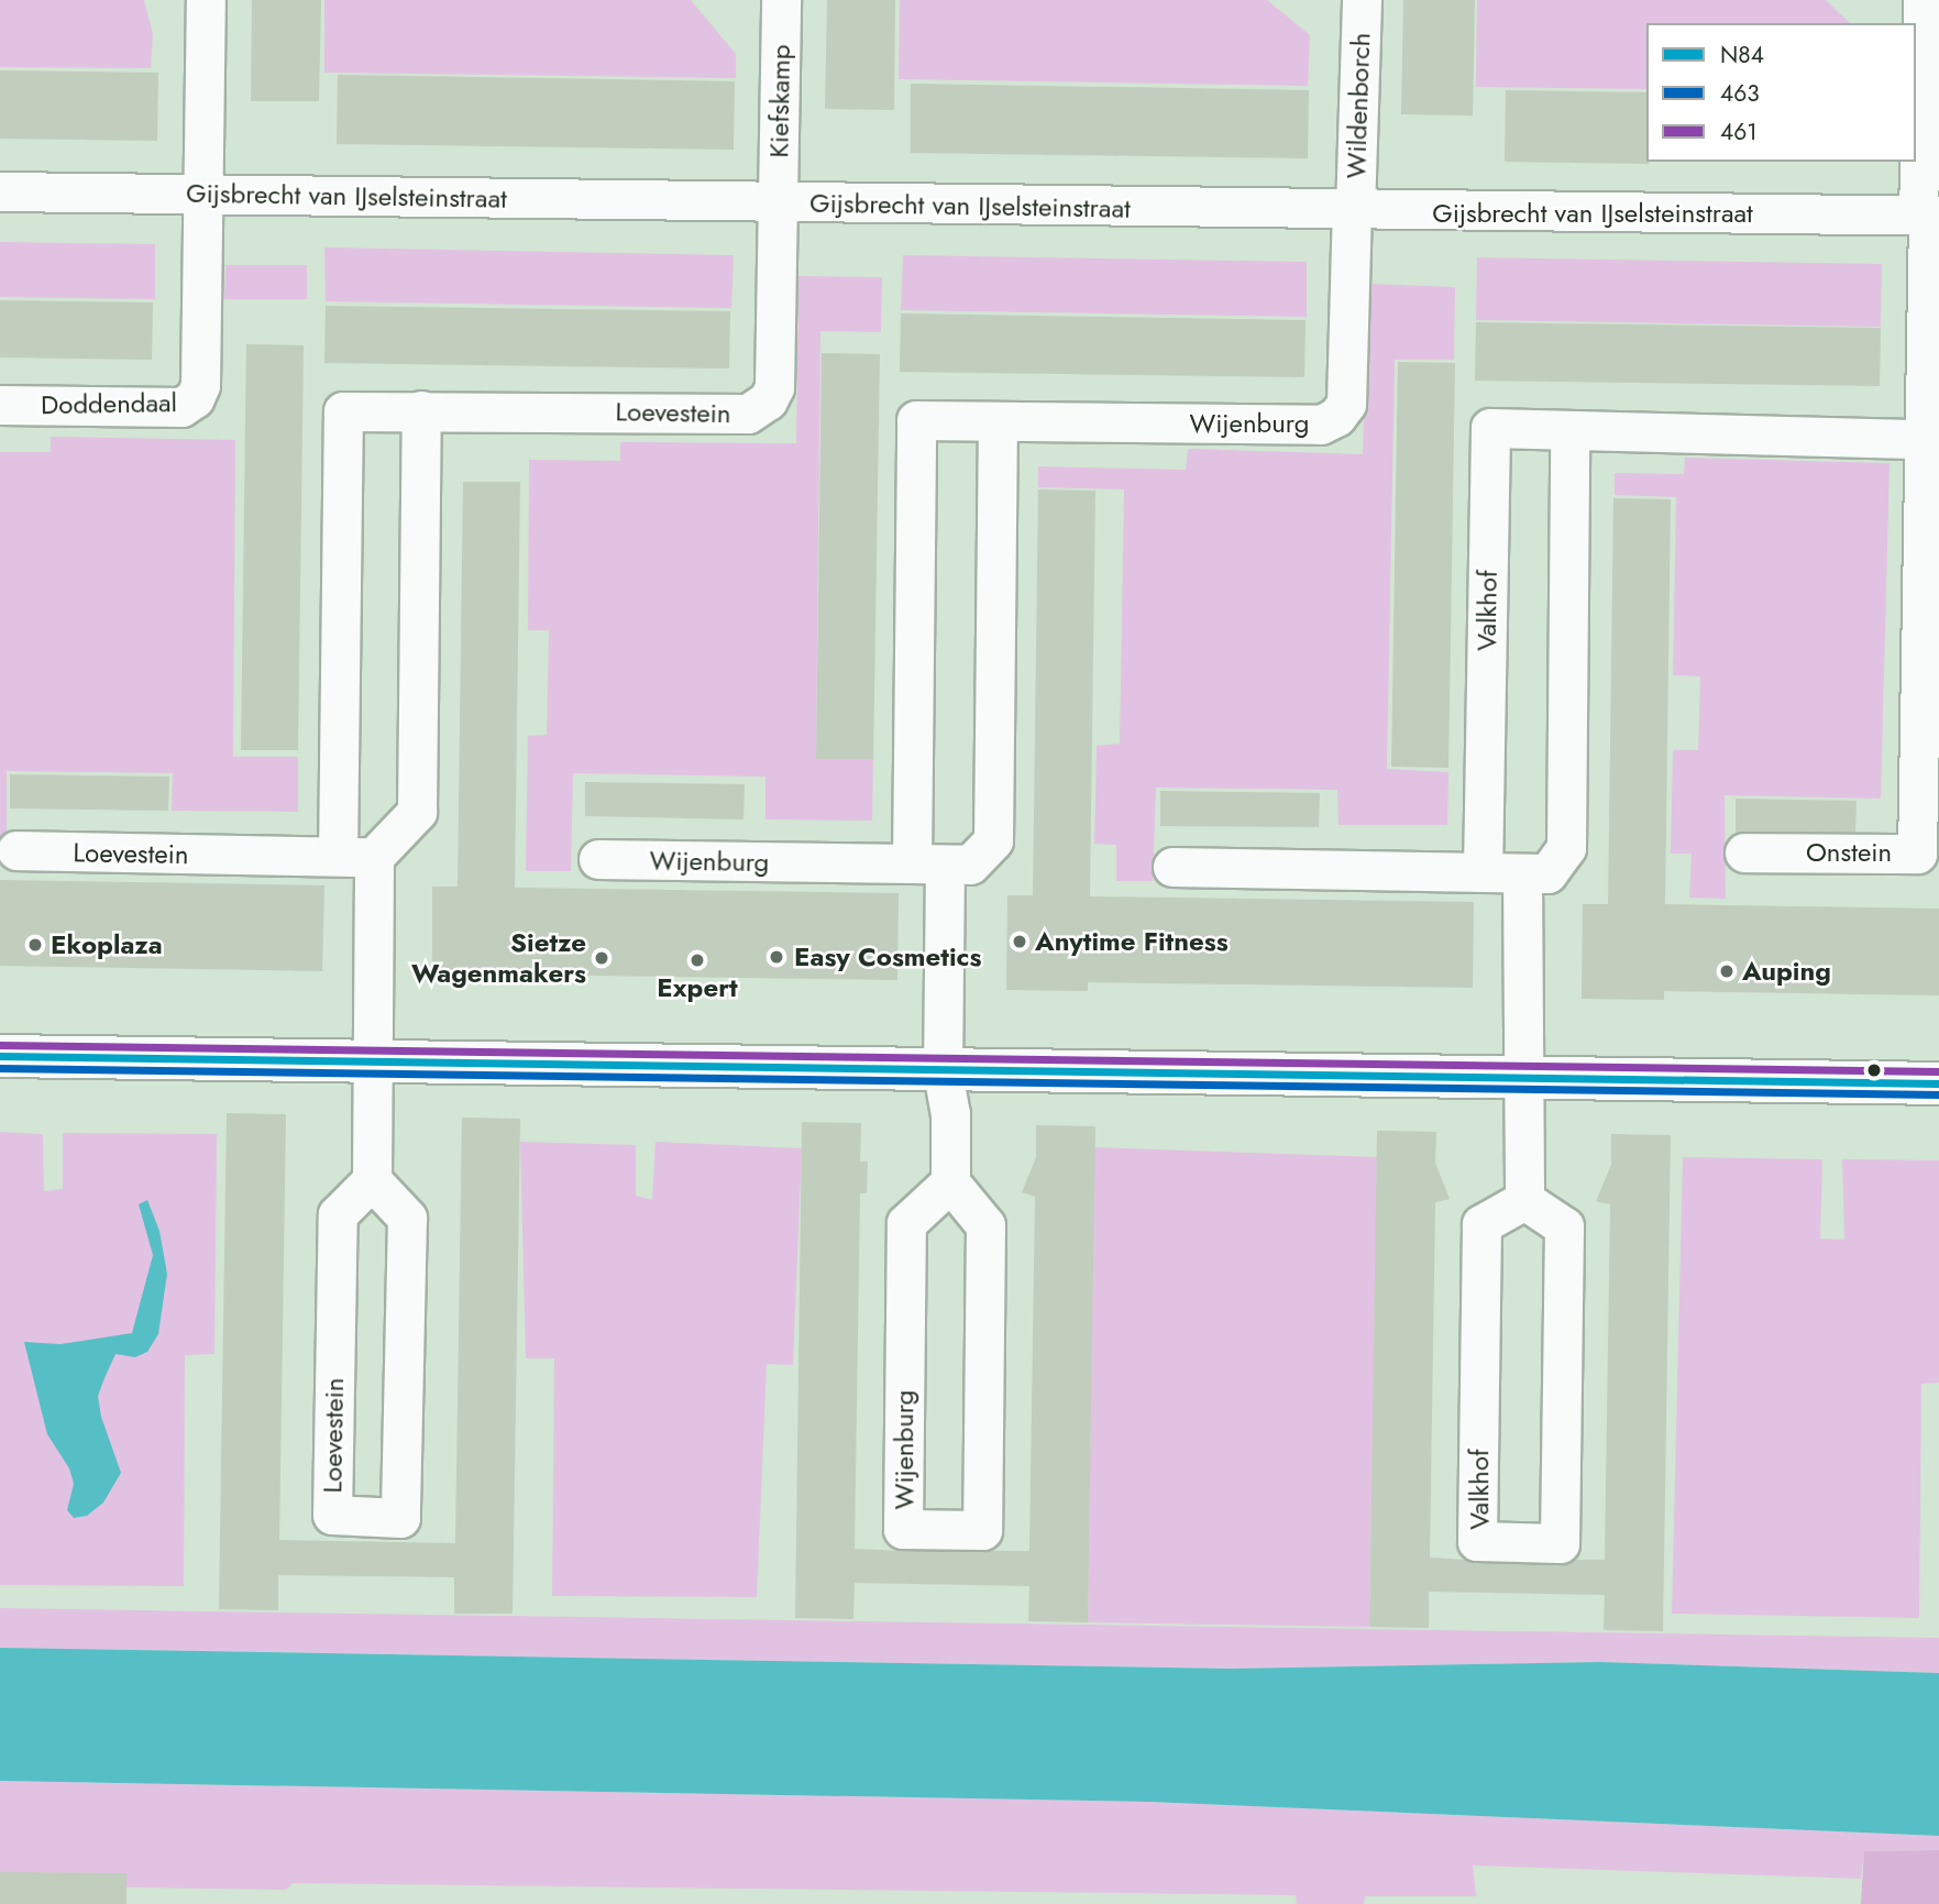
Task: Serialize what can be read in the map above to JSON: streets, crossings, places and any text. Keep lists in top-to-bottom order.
{
  "streets": {
    "street": [
      "Kiefskamp",
      "Wildenborch",
      "Gijsbrecht van IJselsteinstraat",
      "Doddendaal",
      "Loevestein",
      "Wijenburg",
      "Valkhof",
      "Onstein"
    ]
  },
  "crossings": [
    ["Kiefskamp", "Gijsbrecht van IJselsteinstraat"],
    ["Kiefskamp", "Loevestein"],
    ["Wildenborch", "Gijsbrecht van IJselsteinstraat"],
    ["Wildenborch", "Wijenburg"],
    ["Gijsbrecht van IJselsteinstraat", "Doddendaal"],
    ["Gijsbrecht van IJselsteinstraat", "Loevestein"],
    ["Gijsbrecht van IJselsteinstraat", "Wijenburg"],
    ["Gijsbrecht van IJselsteinstraat", "Onstein"],
    ["Valkhof", "Onstein"]
  ],
  "places": [
    "Anytime Fitness",
    "Ekoplaza",
    "Easy Cosmetics",
    "Sietze Wagenmakers",
    "Expert",
    "Auping"
  ],
  "lines": ["transit line 461", "transit line N84", "transit line 463"],
  "legend": ["N84", "463", "461"]
}
